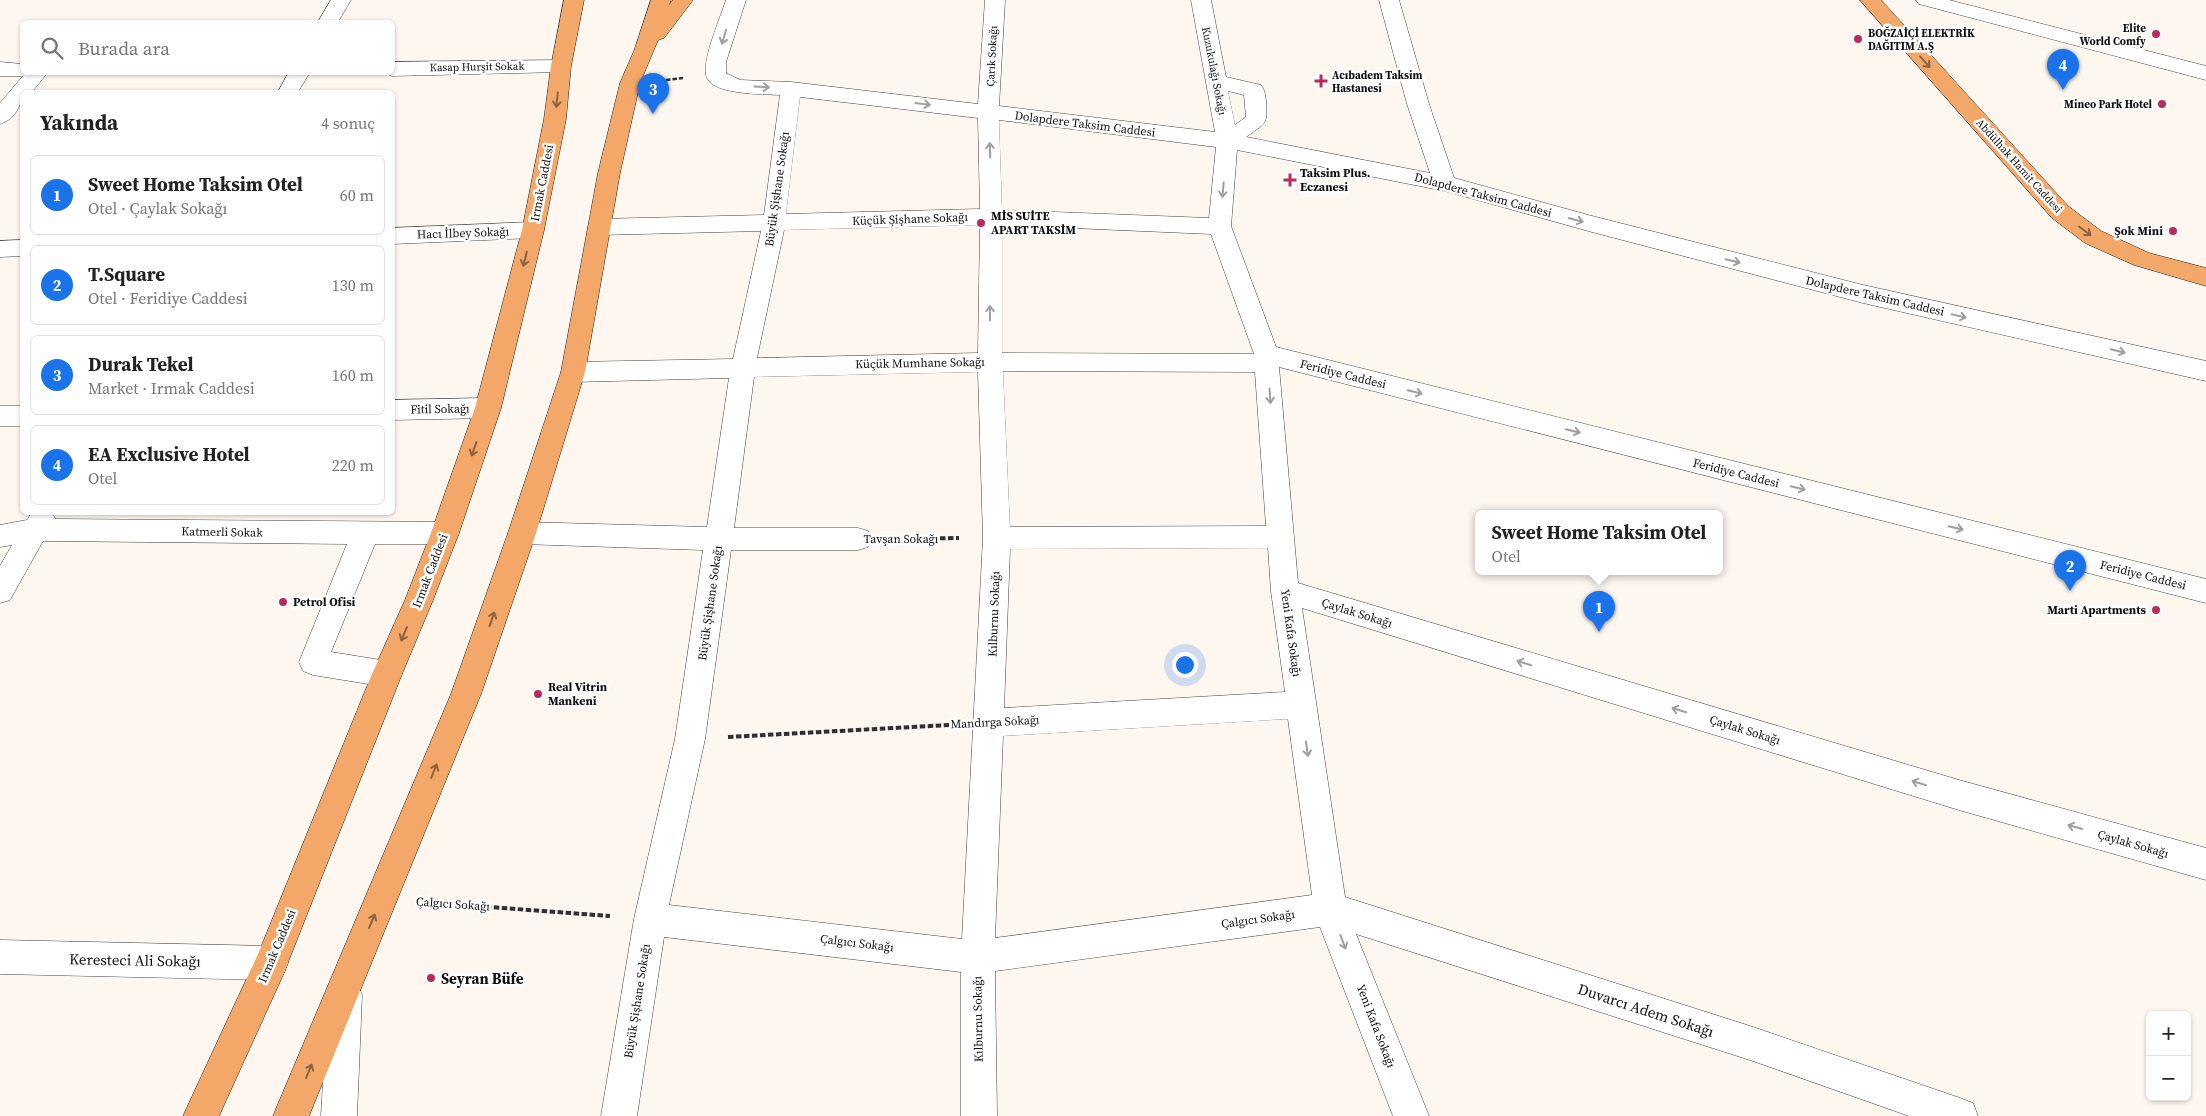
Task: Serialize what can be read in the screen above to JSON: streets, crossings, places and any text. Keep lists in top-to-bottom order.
{
  "streets": {
    "main road": ["Abdülhak Hamit Caddesi", "Irmak Caddesi"],
    "street": [
      "Çarık Sokağı",
      "Kasap Hurşit Sokak",
      "Kuzukulağı Sokağı",
      "Dolapdere Taksim Caddesi",
      "Büyük Şişhane Sokağı",
      "Küçük Şişhane Sokağı",
      "Hacı İlbey Sokağı",
      "Küçük Mumhane Sokağı",
      "Feridiye Caddesi",
      "Fitil Sokağı",
      "Katmerli Sokak",
      "Tavşan Sokağı",
      "Çaylak Sokağı",
      "Kılburnu Sokağı",
      "Yeni Kafa Sokağı",
      "Mandırga Sokağı",
      "Çalgıcı Sokağı",
      "Keresteci Ali Sokağı",
      "Duvarcı Adem Sokağı"
    ]
  },
  "crossings": [
    ["Çarık Sokağı", "Dolapdere Taksim Caddesi"],
    ["Çarık Sokağı", "Kılburnu Sokağı"],
    ["Kasap Hurşit Sokak", "Irmak Caddesi"],
    ["Kuzukulağı Sokağı", "Dolapdere Taksim Caddesi"],
    ["Kuzukulağı Sokağı", "Yeni Kafa Sokağı"],
    ["Dolapdere Taksim Caddesi", "Büyük Şişhane Sokağı"],
    ["Dolapdere Taksim Caddesi", "Kılburnu Sokağı"],
    ["Dolapdere Taksim Caddesi", "Yeni Kafa Sokağı"],
    ["Irmak Caddesi", "Hacı İlbey Sokağı"],
    ["Irmak Caddesi", "Fitil Sokağı"],
    ["Irmak Caddesi", "Katmerli Sokak"],
    ["Irmak Caddesi", "Keresteci Ali Sokağı"],
    ["Büyük Şişhane Sokağı", "Küçük Şişhane Sokağı"],
    ["Büyük Şişhane Sokağı", "Küçük Mumhane Sokağı"],
    ["Büyük Şişhane Sokağı", "Tavşan Sokağı"],
    ["Büyük Şişhane Sokağı", "Mandırga Sokağı"],
    ["Büyük Şişhane Sokağı", "Çalgıcı Sokağı"],
    ["Küçük Şişhane Sokağı", "Kılburnu Sokağı"],
    ["Küçük Şişhane Sokağı", "Yeni Kafa Sokağı"],
    ["Küçük Mumhane Sokağı", "Feridiye Caddesi"],
    ["Küçük Mumhane Sokağı", "Kılburnu Sokağı"],
    ["Küçük Mumhane Sokağı", "Yeni Kafa Sokağı"],
    ["Feridiye Caddesi", "Yeni Kafa Sokağı"],
    ["Tavşan Sokağı", "Kılburnu Sokağı"],
    ["Çaylak Sokağı", "Yeni Kafa Sokağı"],
    ["Kılburnu Sokağı", "Mandırga Sokağı"],
    ["Kılburnu Sokağı", "Çalgıcı Sokağı"],
    ["Yeni Kafa Sokağı", "Mandırga Sokağı"],
    ["Yeni Kafa Sokağı", "Çalgıcı Sokağı"],
    ["Yeni Kafa Sokağı", "Duvarcı Adem Sokağı"],
    ["Çalgıcı Sokağı", "Duvarcı Adem Sokağı"]
  ],
  "one_way": [
    "Dolapdere Taksim Caddesi",
    "Abdülhak Hamit Caddesi",
    "Feridiye Caddesi",
    "Çaylak Sokağı",
    "Yeni Kafa Sokağı"
  ],
  "places": {
    "other": [
      "Elite World Comfy",
      "BOĞZAİÇİ ELEKTRİK DAĞITIM A.Ş",
      "Mineo Park Hotel",
      "MİS SUİTE APART TAKSİM",
      "Şok Mini",
      "Petrol Ofisi",
      "Marti Apartments",
      "Real Vitrin Mankeni",
      "Seyran Büfe"
    ],
    "health": ["Acıbadem Taksim Hastanesi", "Taksim Plus. Eczanesi"]
  },
  "page": {
    "search": "Burada ara",
    "pins": [
      "4",
      "3",
      "2",
      "1"
    ],
    "heading": ["Yakında", "4 sonuç"],
    "list": [
      {
        "mark": "1",
        "name": "Sweet Home Taksim Otel",
        "note": "Otel · Çaylak Sokağı",
        "value": "60 m"
      },
      {
        "mark": "2",
        "name": "T.Square",
        "note": "Otel · Feridiye Caddesi",
        "value": "130 m"
      },
      {
        "mark": "3",
        "name": "Durak Tekel",
        "note": "Market · Irmak Caddesi",
        "value": "160 m"
      },
      {
        "mark": "4",
        "name": "EA Exclusive Hotel",
        "note": "Otel",
        "value": "220 m"
      }
    ],
    "popup": ["Sweet Home Taksim Otel", "Otel"],
    "map_buttons": ["+", "−"]
  }
}
